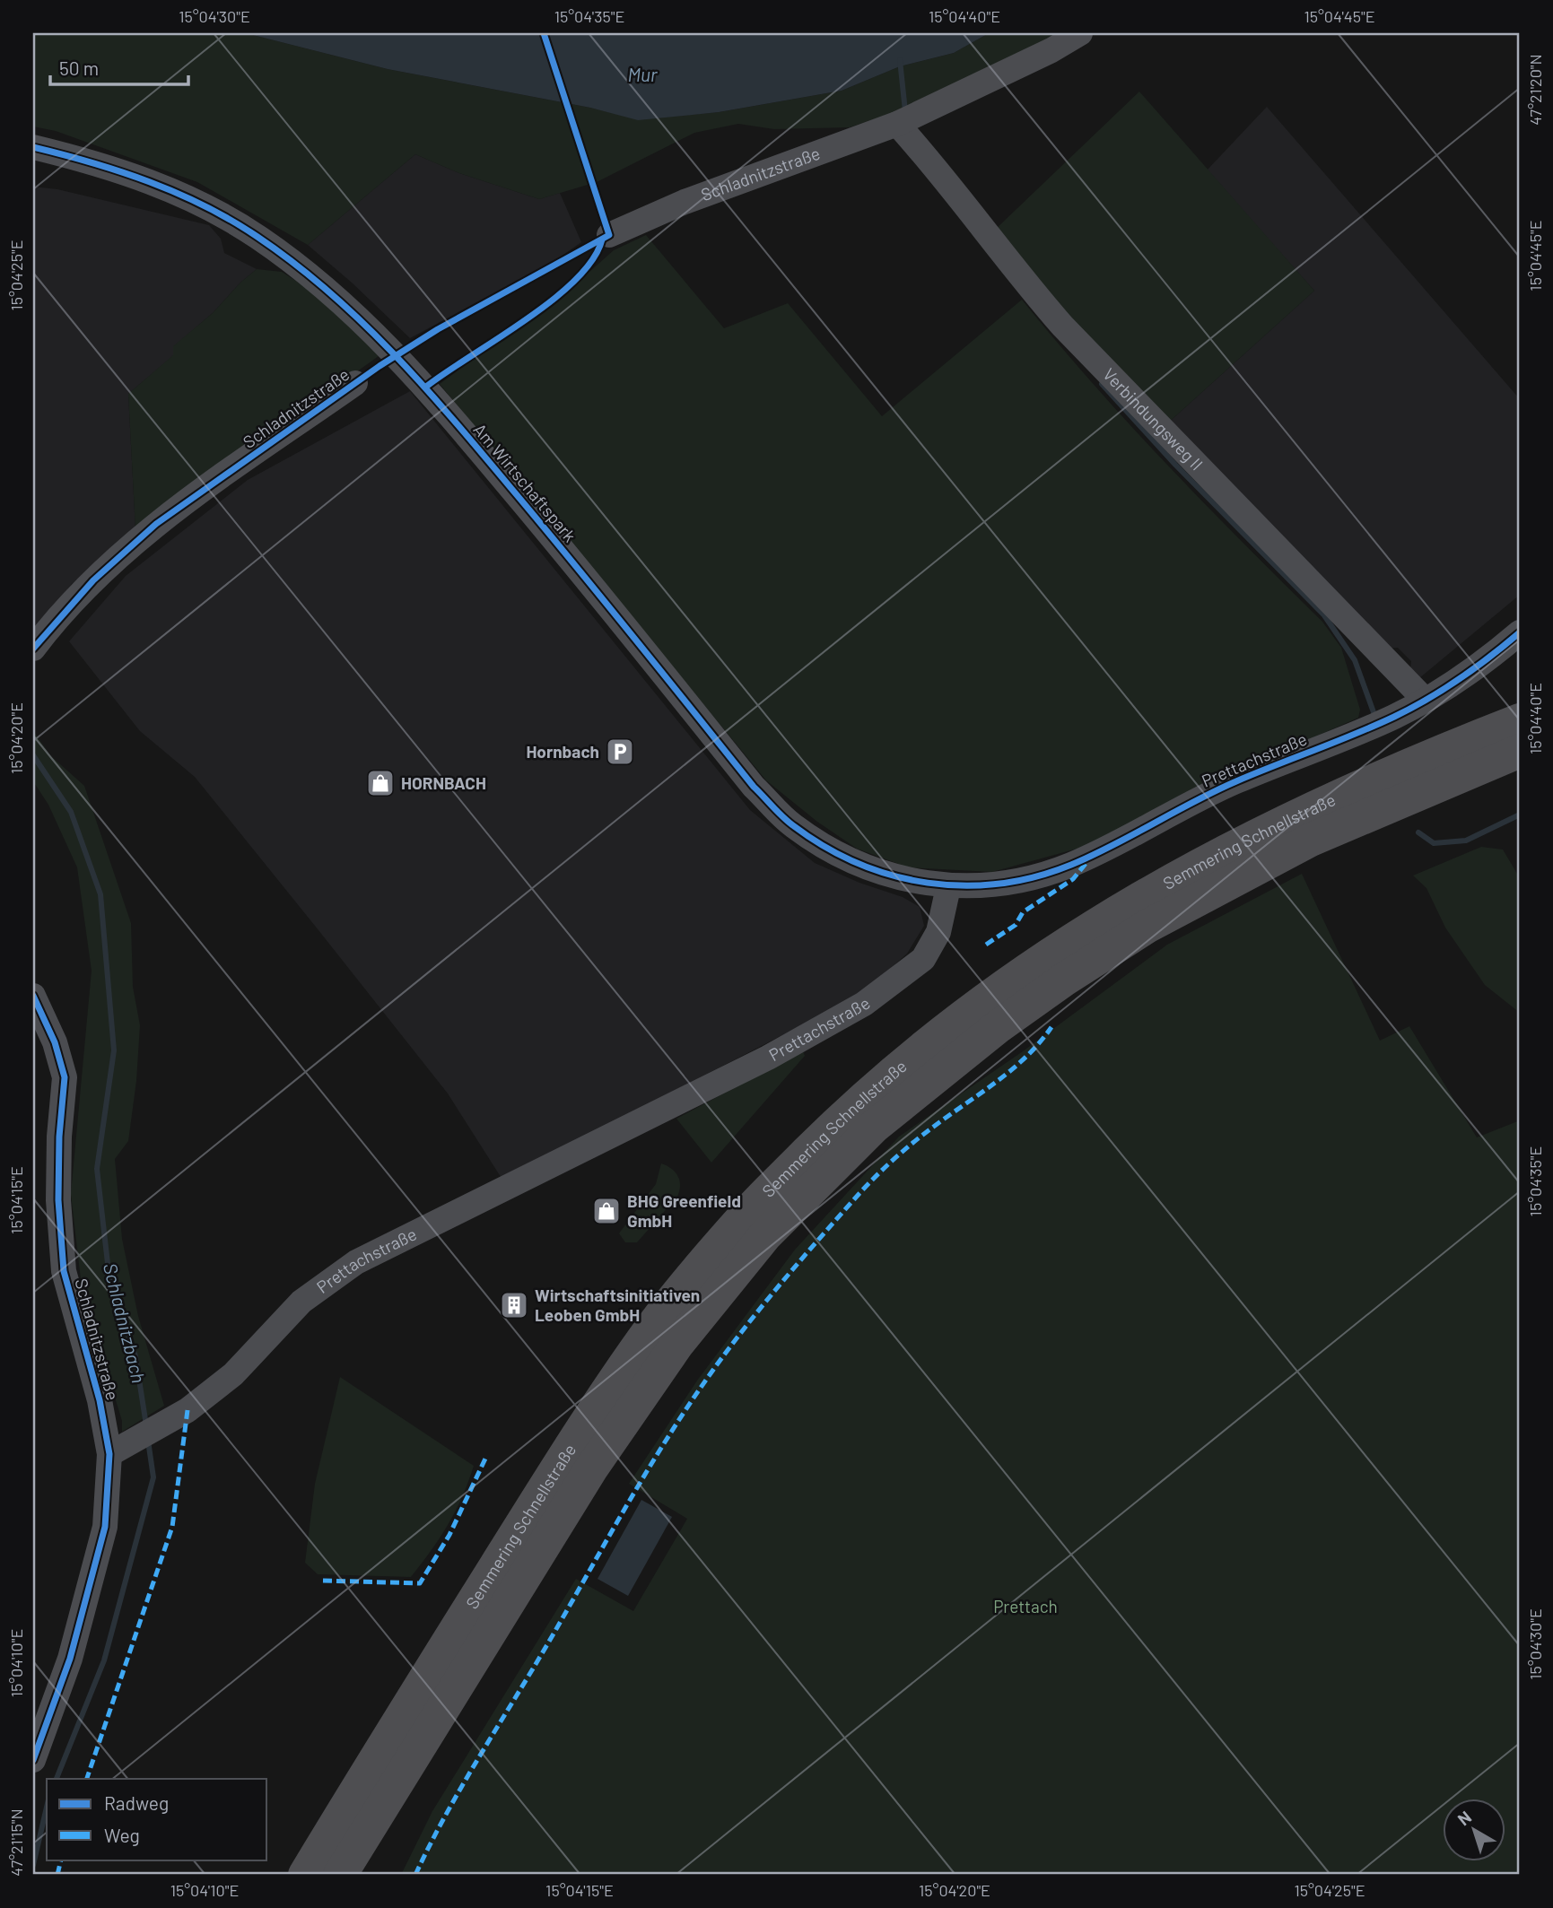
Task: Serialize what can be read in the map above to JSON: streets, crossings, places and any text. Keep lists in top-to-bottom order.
{
  "streets": {
    "highway": ["Semmering Schnellstraße"],
    "street": [
      "Schladnitzstraße",
      "Verbindungsweg II",
      "Am Wirtschaftspark",
      "Prettachstraße"
    ]
  },
  "crossings": [
    ["Schladnitzstraße", "Verbindungsweg II"],
    ["Schladnitzstraße", "Prettachstraße"],
    ["Verbindungsweg II", "Prettachstraße"],
    ["Am Wirtschaftspark", "Prettachstraße"]
  ],
  "water": ["Mur", "Schladnitzbach"],
  "parks": ["Prettach"],
  "places": {
    "parking": ["Hornbach"],
    "shop": ["HORNBACH", "BHG Greenfield GmbH"],
    "building": ["Wirtschaftsinitiativen Leoben GmbH"]
  },
  "legend": ["Radweg", "Weg"],
  "scale_bar": "50 m",
  "north": "top left",
  "coordinates": [
    "15°04'30\"E",
    "15°04'35\"E",
    "15°04'40\"E",
    "15°04'45\"E",
    "47°21'20\"N",
    "15°04'25\"E",
    "15°04'20\"E",
    "15°04'15\"E",
    "15°04'10\"E",
    "47°21'15\"N"
  ]
}
